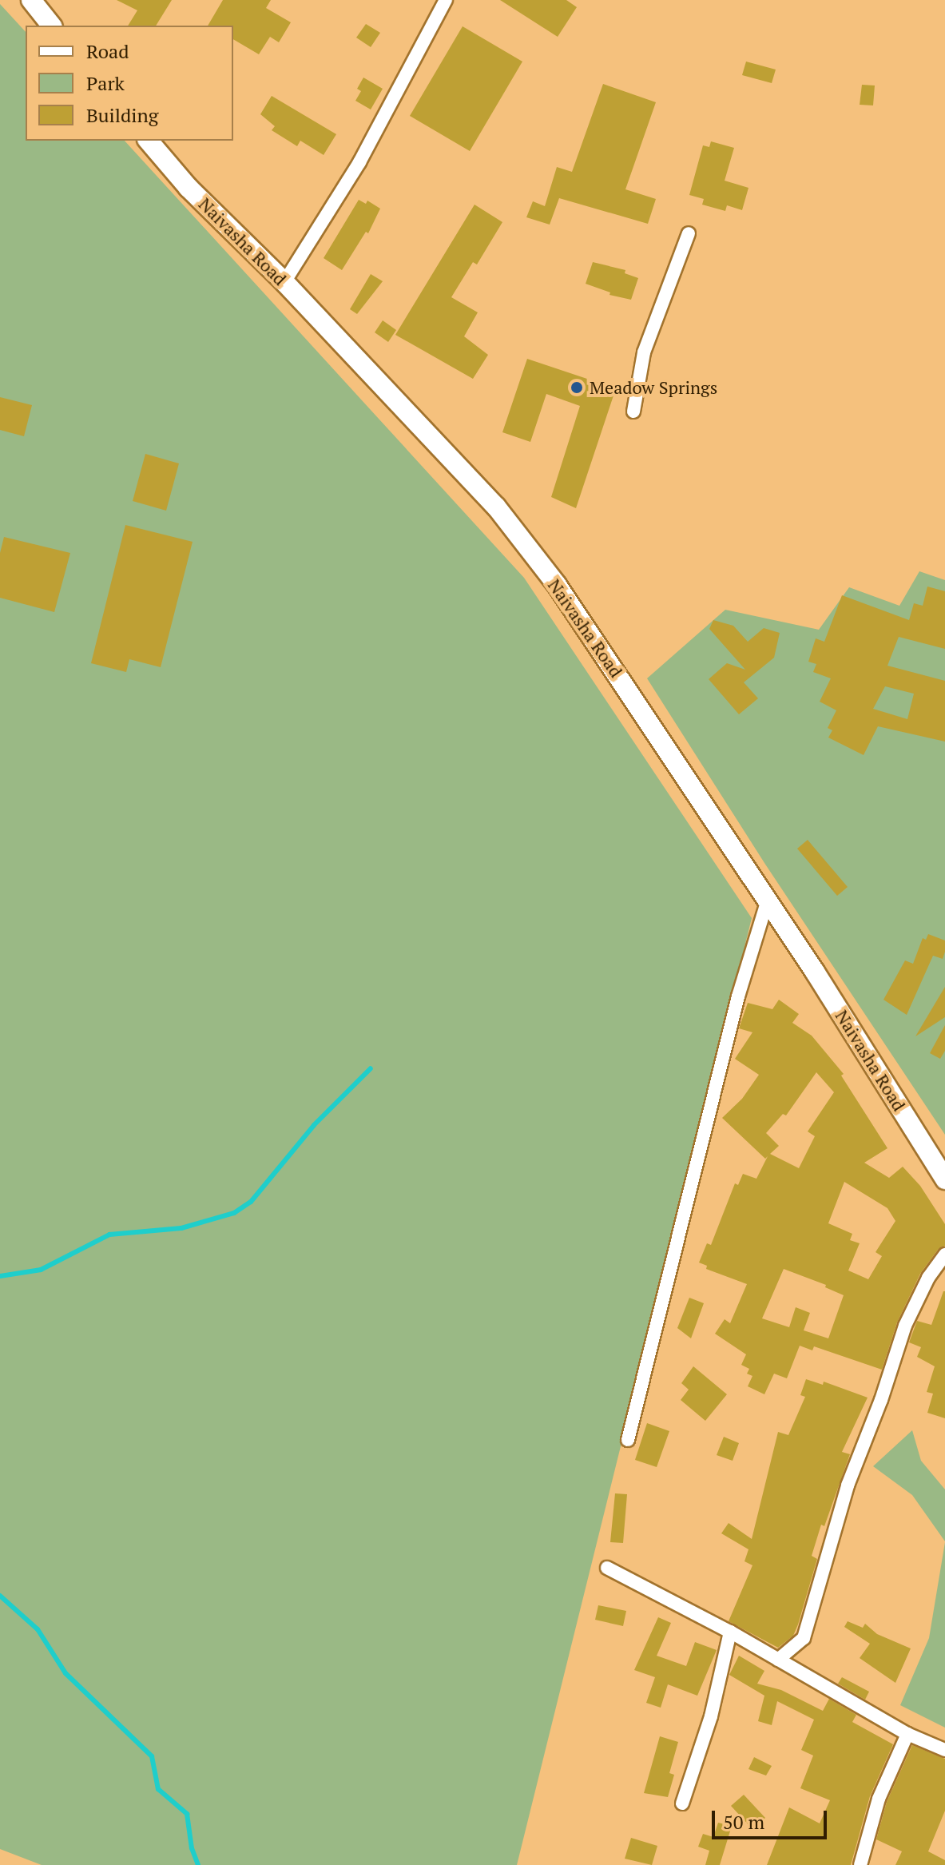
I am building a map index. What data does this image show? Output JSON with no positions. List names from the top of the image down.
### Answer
{
  "streets": {
    "main road": ["Naivasha Road"]
  },
  "places": ["Meadow Springs"],
  "legend": ["Road", "Park", "Building"],
  "scale_bar": "50 m"
}
